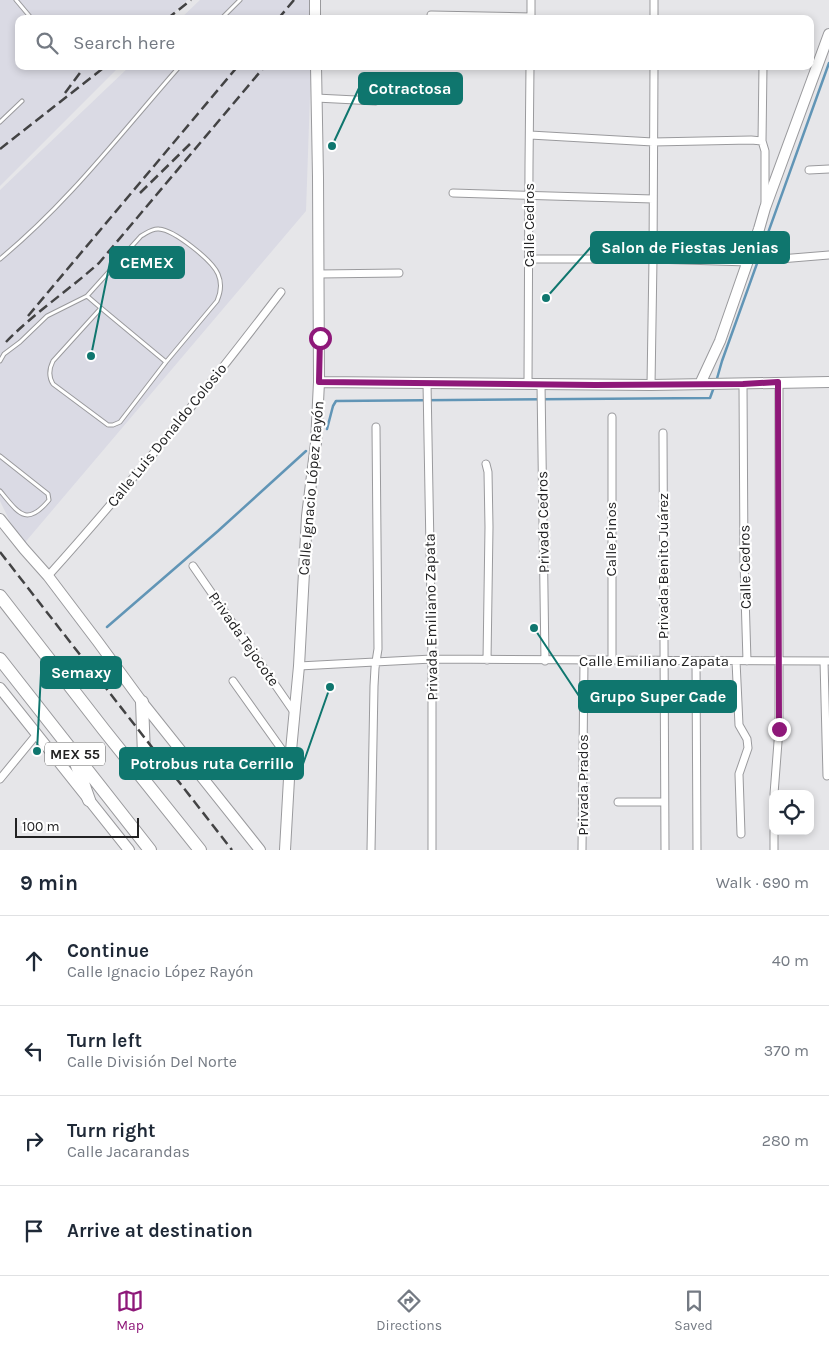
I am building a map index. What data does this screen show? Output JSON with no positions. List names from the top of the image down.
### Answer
{
  "streets": {
    "highway": ["MEX 55"],
    "main road": ["Calle Ignacio López Rayón"],
    "street": [
      "Calle Cedros",
      "Calle Luis Donaldo Colosio",
      "Privada Cedros",
      "Calle Pinos",
      "Privada Benito Juárez",
      "Privada Emiliano Zapata",
      "Privada Tejocote",
      "Calle Emiliano Zapata",
      "Privada Prados"
    ]
  },
  "crossings": [
    ["Calle Cedros", "Calle Emiliano Zapata"],
    ["Calle Ignacio López Rayón", "Privada Tejocote"],
    ["Calle Ignacio López Rayón", "Calle Emiliano Zapata"],
    ["Privada Cedros", "Calle Emiliano Zapata"],
    ["Calle Pinos", "Calle Emiliano Zapata"],
    ["Privada Benito Juárez", "Calle Emiliano Zapata"],
    ["Privada Emiliano Zapata", "Calle Emiliano Zapata"],
    ["Calle Emiliano Zapata", "Privada Prados"]
  ],
  "places": [
    "Cotractosa",
    "Salon de Fiestas Jenias",
    "CEMEX",
    "Grupo Super Cade",
    "Potrobus ruta Cerrillo",
    "Semaxy"
  ],
  "scale_bar": "100 m",
  "page": {
    "search": "Search here",
    "scale": "100 m",
    "heading": ["9 min", "Walk · 690 m"],
    "list": [
      ["Continue", "Calle Ignacio López Rayón", "40 m"],
      ["Turn left", "Calle División Del Norte", "370 m"],
      ["Turn right", "Calle Jacarandas", "280 m"],
      "Arrive at destination"
    ],
    "nav": ["Map", "Directions", "Saved"]
  }
}
